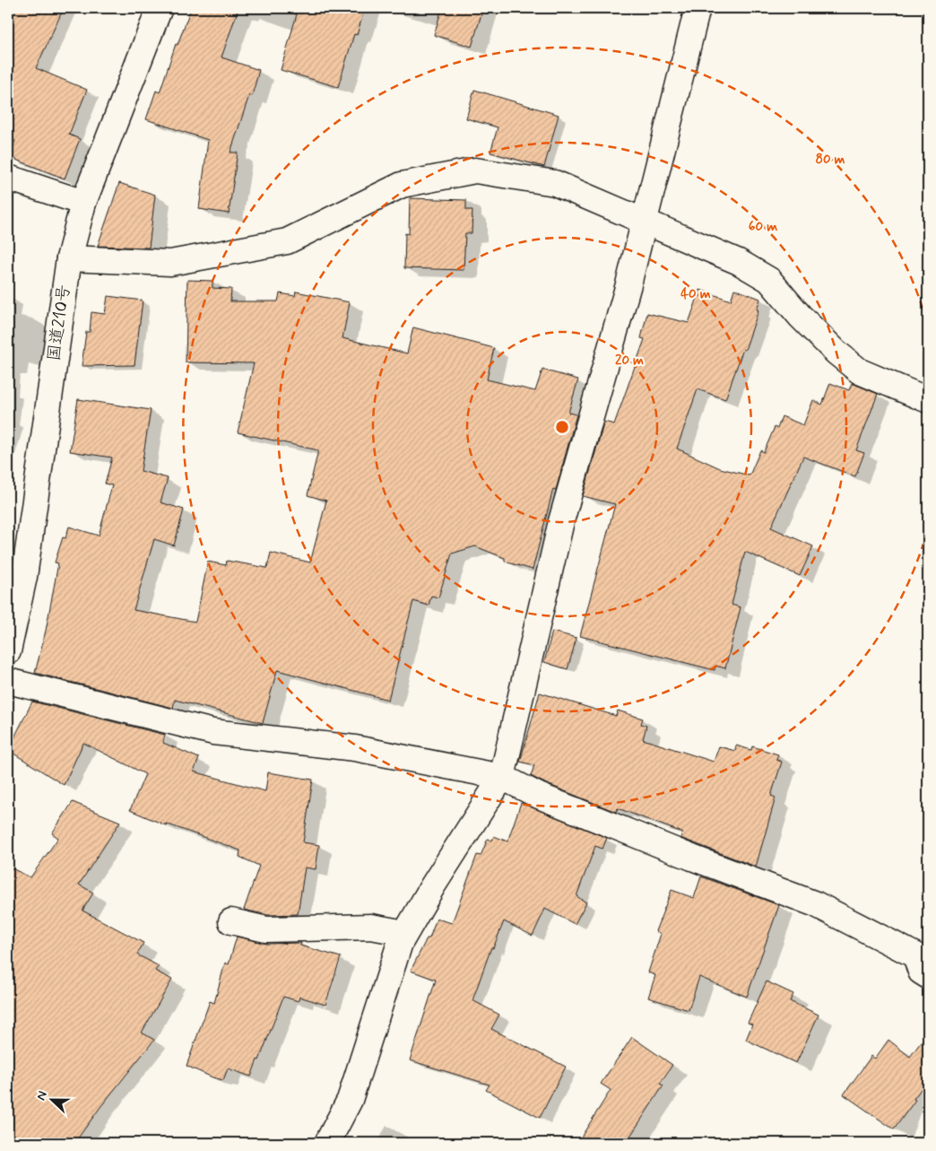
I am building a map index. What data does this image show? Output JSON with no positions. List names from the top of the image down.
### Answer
{
  "streets": {
    "main road": ["国道210号"]
  },
  "north": "left",
  "rings": [
    "80 m",
    "60 m",
    "40 m",
    "20 m"
  ]
}
